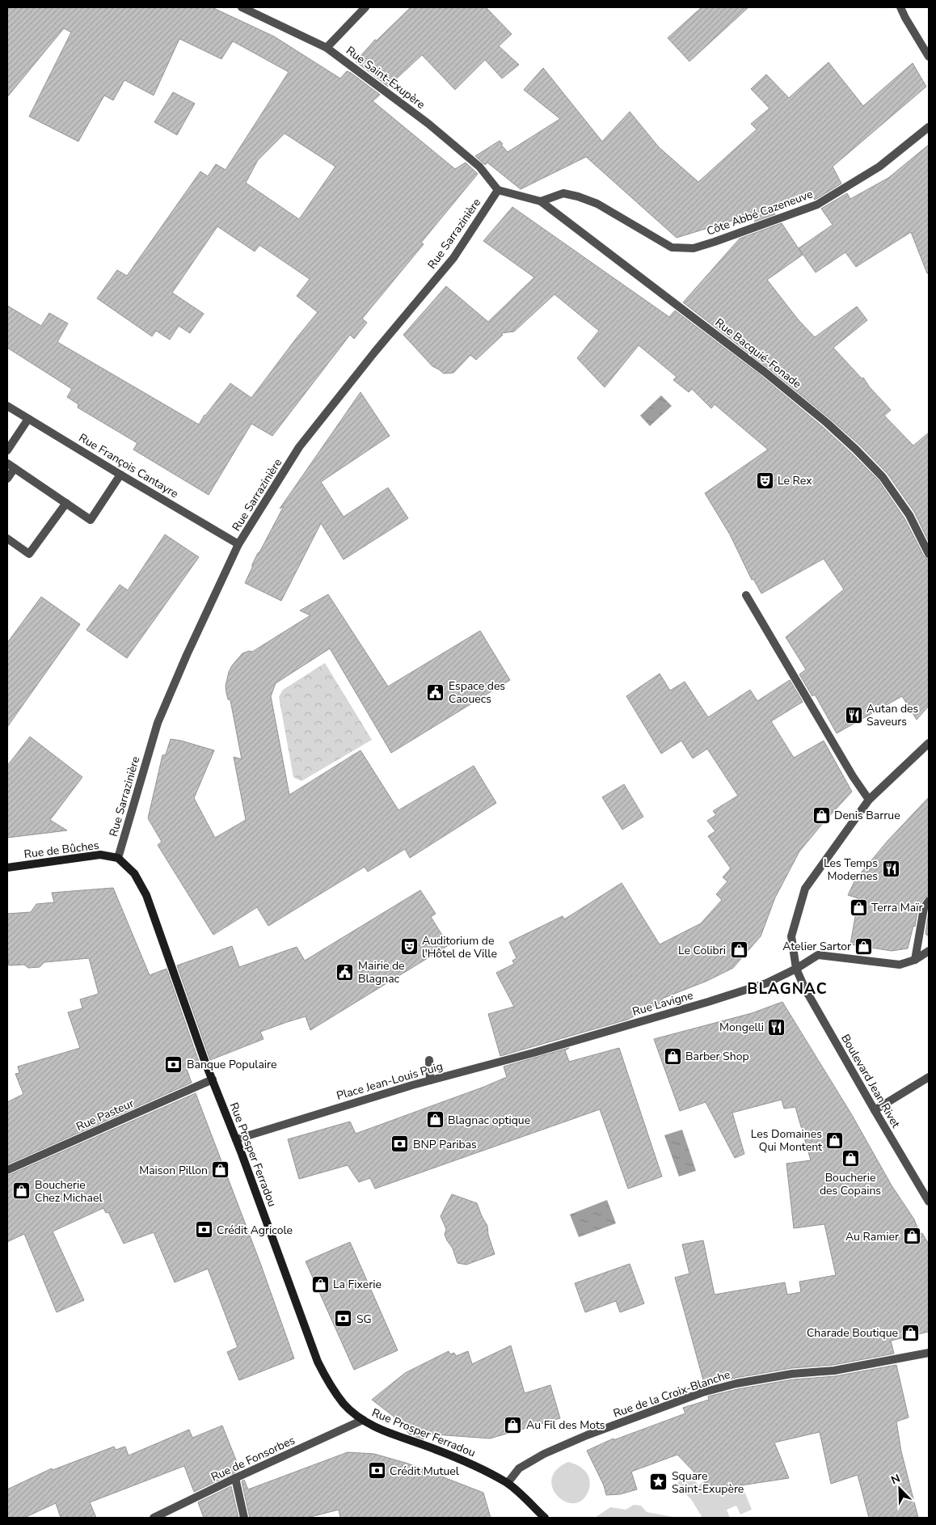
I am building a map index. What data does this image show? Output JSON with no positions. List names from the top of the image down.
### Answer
{
  "streets": {
    "main road": ["Rue de Bûches", "Rue Prosper Ferradou"],
    "street": [
      "Rue Saint-Exupère",
      "Côte Abbé Cazeneuve",
      "Rue Sarrazinière",
      "Rue Bacquié-Fonade",
      "Rue François Cantayre",
      "Rue Lavigne",
      "Place Jean-Louis Puig",
      "Boulevard Jean Rivet",
      "Rue Pasteur",
      "Rue de la Croix-Blanche",
      "Rue de Fonsorbes"
    ]
  },
  "crossings": [
    ["Rue Saint-Exupère", "Rue Sarrazinière"],
    ["Côte Abbé Cazeneuve", "Rue Bacquié-Fonade"],
    ["Rue Sarrazinière", "Rue François Cantayre"],
    ["Rue Sarrazinière", "Rue de Bûches"],
    ["Rue Sarrazinière", "Rue Prosper Ferradou"],
    ["Rue de Bûches", "Rue Prosper Ferradou"],
    ["Rue Lavigne", "Place Jean-Louis Puig"],
    ["Rue Lavigne", "Boulevard Jean Rivet"],
    ["Place Jean-Louis Puig", "Rue Prosper Ferradou"],
    ["Rue Pasteur", "Rue Prosper Ferradou"],
    ["Rue Prosper Ferradou", "Rue de la Croix-Blanche"],
    ["Rue Prosper Ferradou", "Rue de Fonsorbes"]
  ],
  "districts": ["BLAGNAC"],
  "places": {
    "theatre": ["Le Rex", "Auditorium de l'Hôtel de Ville"],
    "public building": ["Espace des Caouecs", "Mairie de Blagnac"],
    "restaurant": ["Autan des Saveurs", "Les Temps Modernes", "Mongelli"],
    "shop": [
      "Denis Barrue",
      "Terra Maïr",
      "Atelier Sartor",
      "Le Colibri",
      "Barber Shop",
      "Blagnac optique",
      "Les Domaines Qui Montent",
      "Boucherie des Copains",
      "Maison Pillon",
      "Boucherie Chez Michael",
      "Au Ramier",
      "La Fixerie",
      "Charade Boutique",
      "Au Fil des Mots"
    ],
    "bank": [
      "Banque Populaire",
      "BNP Paribas",
      "Crédit Agricole",
      "SG",
      "Crédit Mutuel"
    ],
    "place": ["Square Saint-Exupère"]
  },
  "north": "top left"
}
